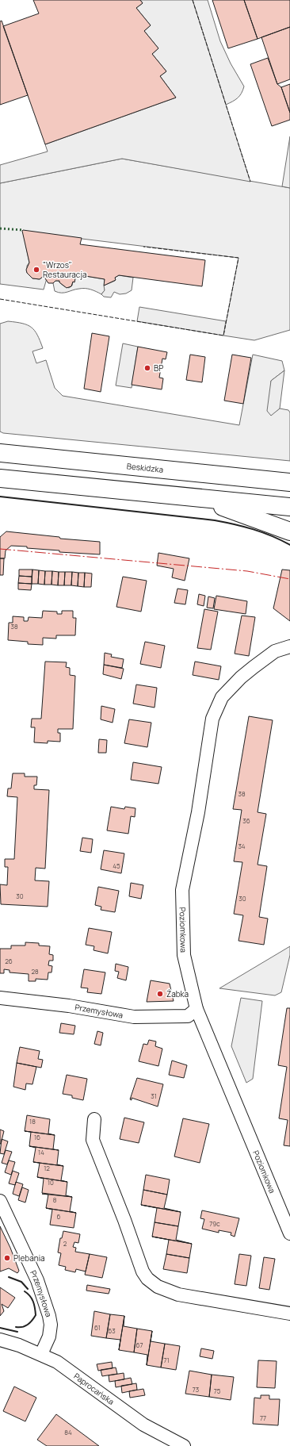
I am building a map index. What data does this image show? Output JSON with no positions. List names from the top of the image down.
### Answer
{
  "streets": {
    "main road": ["Beskidzka"],
    "street": ["Poziomkowa", "Przemysłowa", "Paprocańska"]
  },
  "crossings": [
    ["Poziomkowa", "Przemysłowa"],
    ["Przemysłowa", "Paprocańska"]
  ],
  "places": [
    "\"Wrzos\" Restauracja",
    "BP",
    "Żabka",
    "Plebania"
  ],
  "house_numbers": [
    "38",
    "38",
    "36",
    "34",
    "45",
    "30",
    "30",
    "26",
    "28",
    "31",
    "18",
    "16",
    "14",
    "12",
    "10",
    "8",
    "6",
    "79c",
    "2",
    "61",
    "63",
    "67",
    "71",
    "73",
    "75",
    "77",
    "84"
  ]
}
